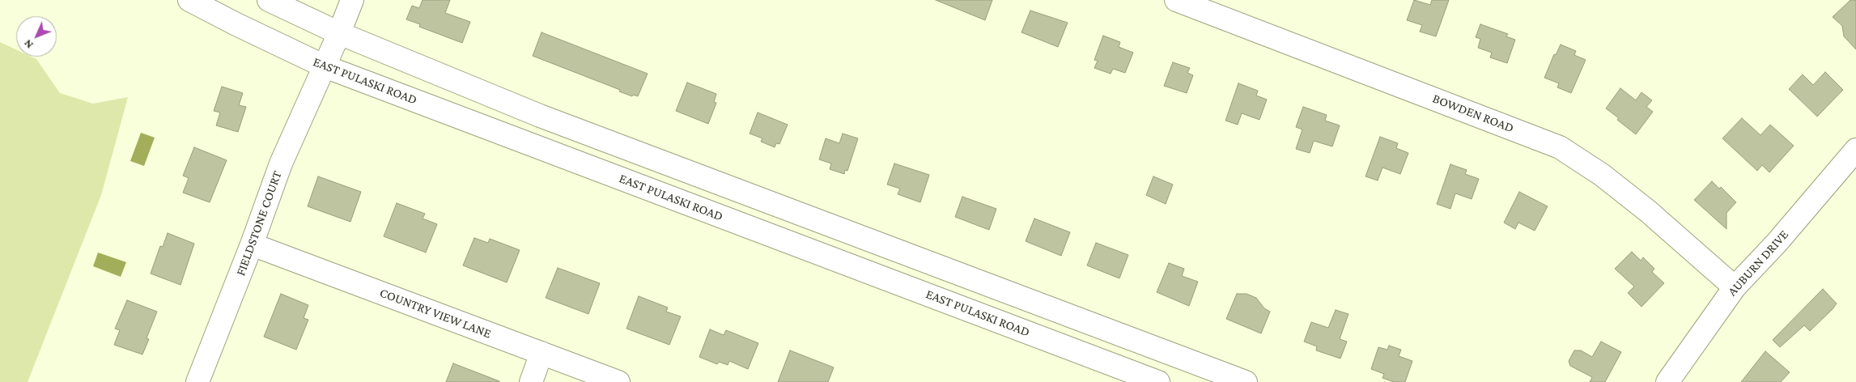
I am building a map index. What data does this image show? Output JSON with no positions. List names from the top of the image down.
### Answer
{
  "streets": {
    "street": [
      "EAST PULASKI ROAD",
      "BOWDEN ROAD",
      "FIELDSTONE COURT",
      "AUBURN DRIVE",
      "COUNTRY VIEW LANE"
    ]
  },
  "crossings": [
    ["EAST PULASKI ROAD", "FIELDSTONE COURT"],
    ["BOWDEN ROAD", "AUBURN DRIVE"],
    ["FIELDSTONE COURT", "COUNTRY VIEW LANE"]
  ],
  "north": "bottom left"
}
